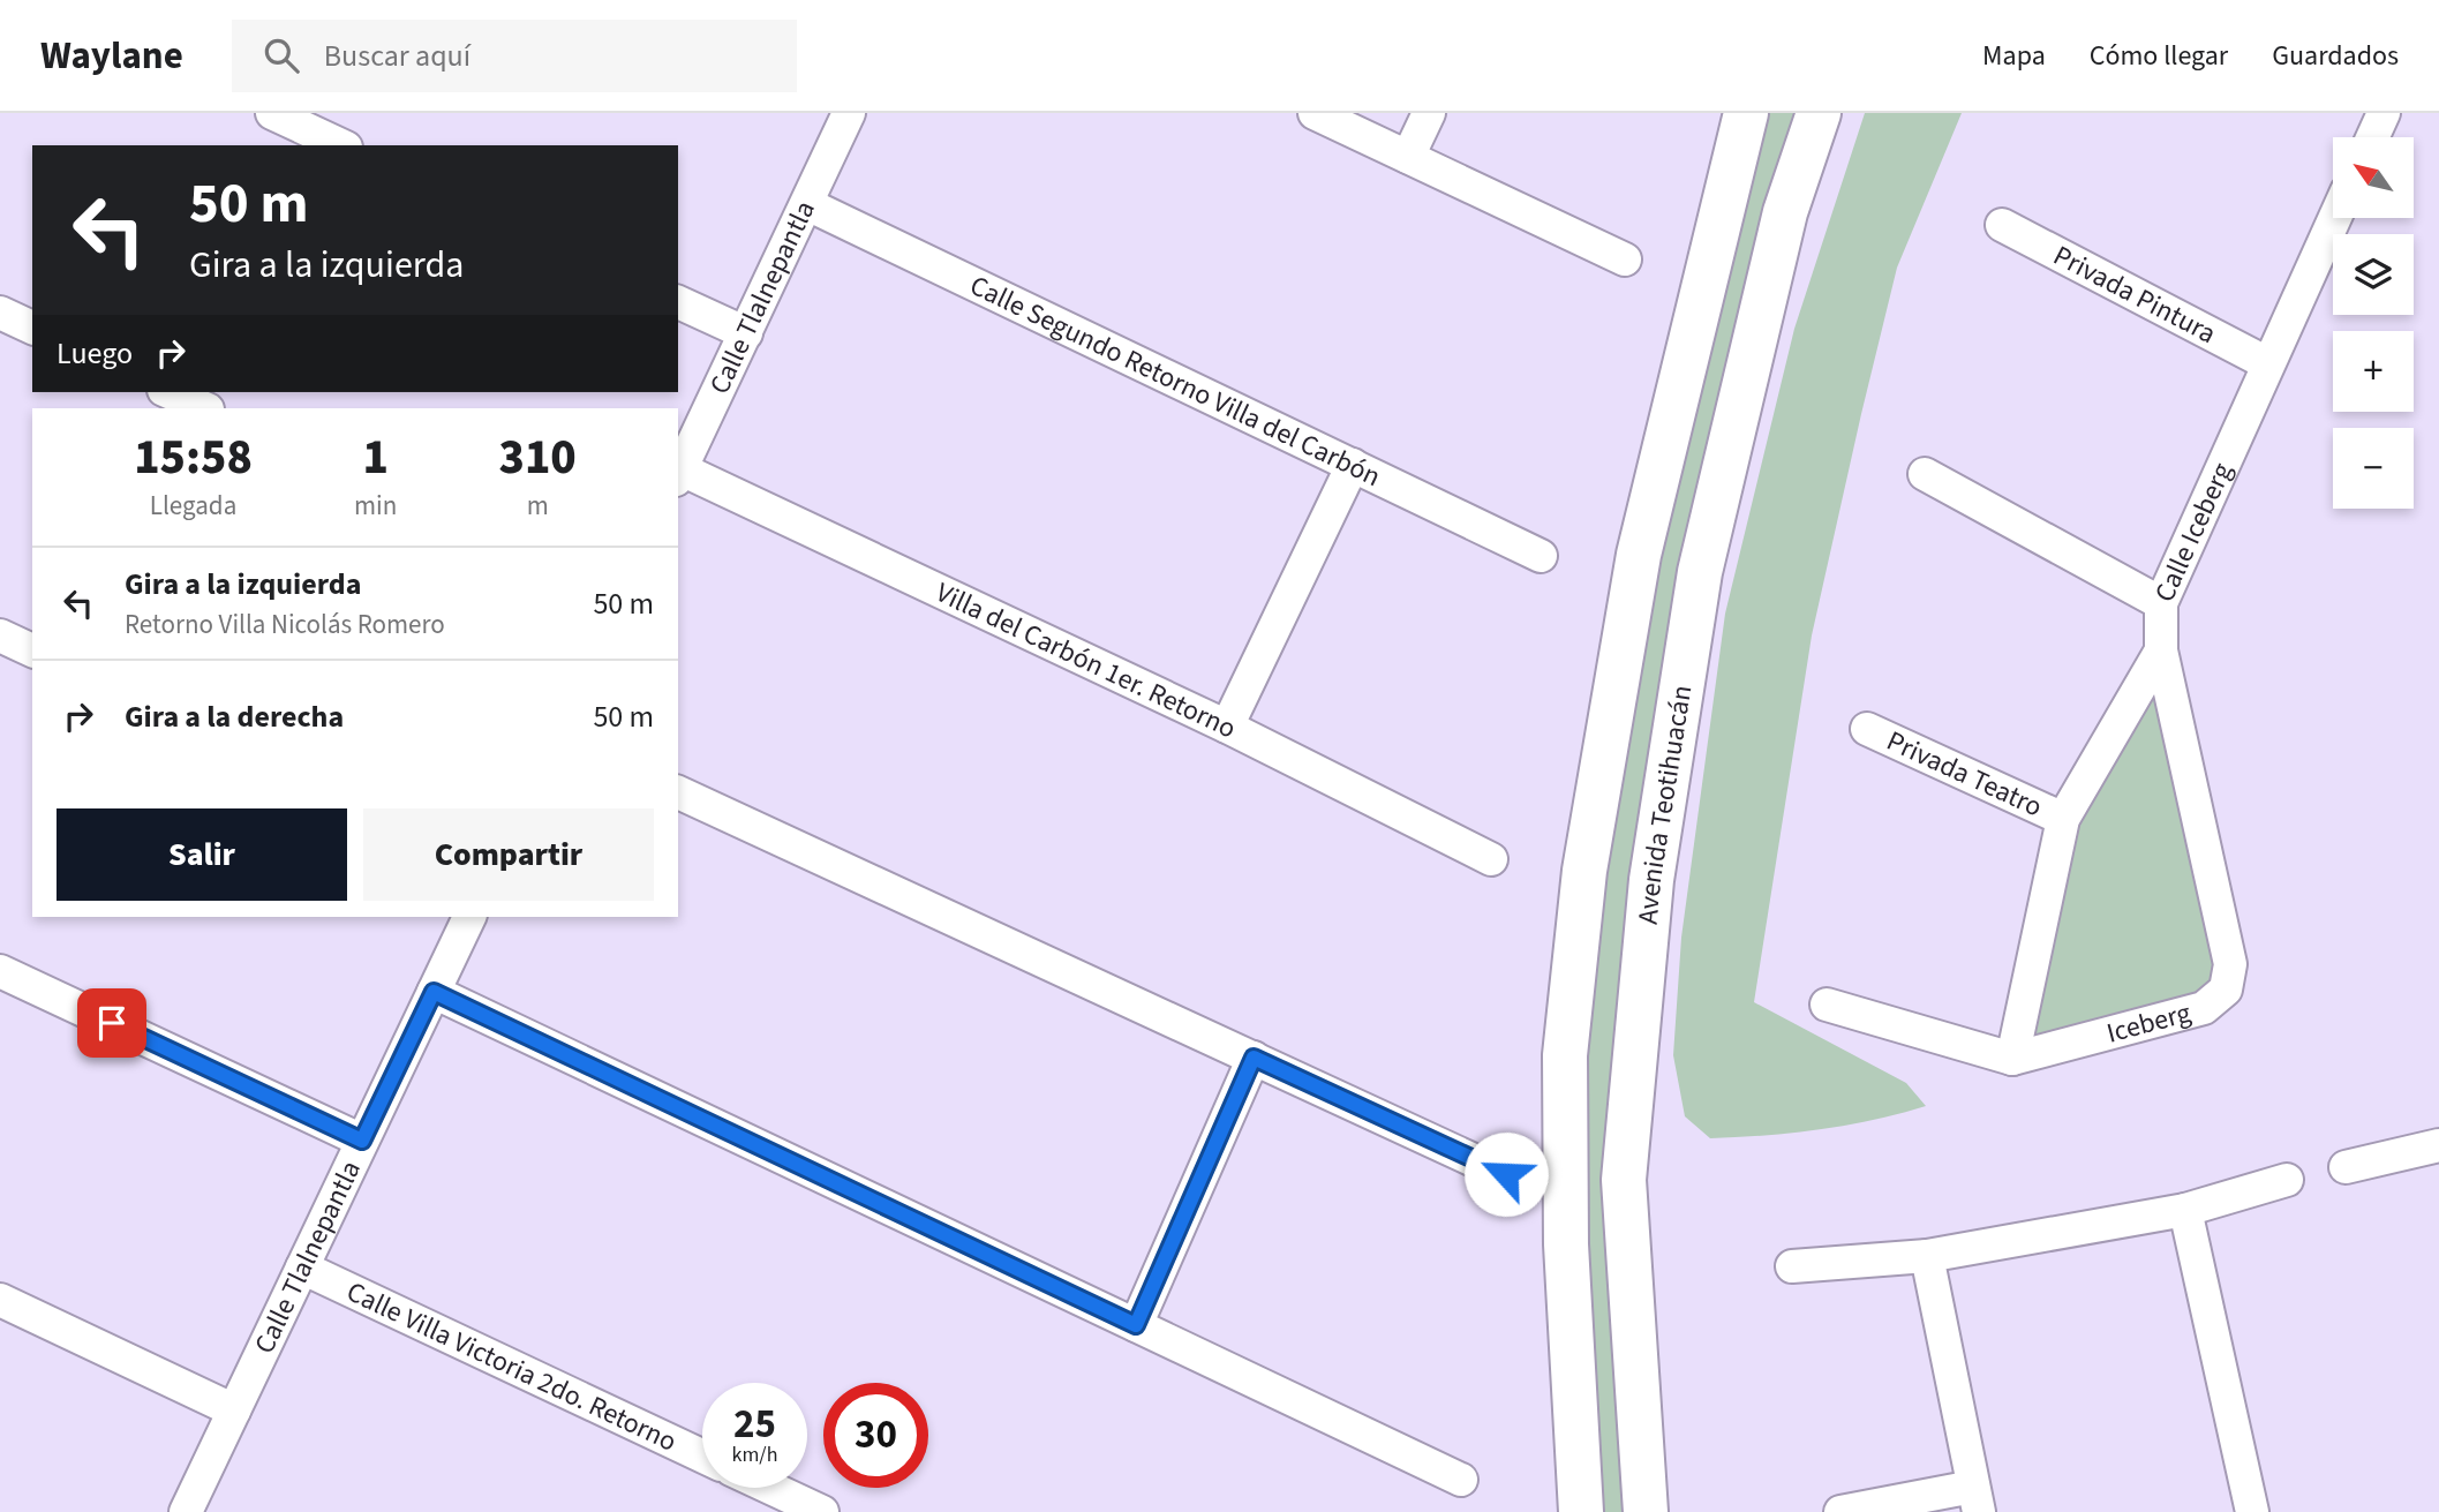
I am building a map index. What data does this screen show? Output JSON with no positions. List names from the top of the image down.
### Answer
{
  "streets": {
    "main road": ["Avenida Teotihuacán"],
    "street": [
      "Privada Pintura",
      "Calle Tlalnepantla",
      "Calle Segundo Retorno Villa del Carbón",
      "Calle Iceberg",
      "Villa del Carbón 1er. Retorno",
      "Privada Teatro",
      "Iceberg",
      "Calle Villa Victoria 2do. Retorno"
    ]
  },
  "crossings": [
    ["Privada Pintura", "Calle Iceberg"],
    ["Calle Tlalnepantla", "Calle Segundo Retorno Villa del Carbón"],
    ["Calle Tlalnepantla", "Villa del Carbón 1er. Retorno"],
    ["Calle Tlalnepantla", "Calle Villa Victoria 2do. Retorno"],
    ["Calle Iceberg", "Iceberg"]
  ],
  "north": "top left",
  "page": {
    "header": "Waylane",
    "search": "Buscar aquí",
    "nav": ["Mapa", "Cómo llegar", "Guardados"],
    "map_buttons": ["+", "−"],
    "turn": ["50 m", "Gira a la izquierda"],
    "then": "Luego",
    "eta": [
      "15:58",
      "Llegada",
      "1",
      "min",
      "310",
      "m"
    ],
    "list": [
      {
        "name": "Gira a la izquierda",
        "note": "Retorno Villa Nicolás Romero",
        "value": "50 m"
      },
      {
        "name": "Gira a la derecha",
        "value": "50 m"
      }
    ],
    "buttons": ["Salir", "Compartir"],
    "speed": "25 km/h",
    "limit": "30"
  }
}
